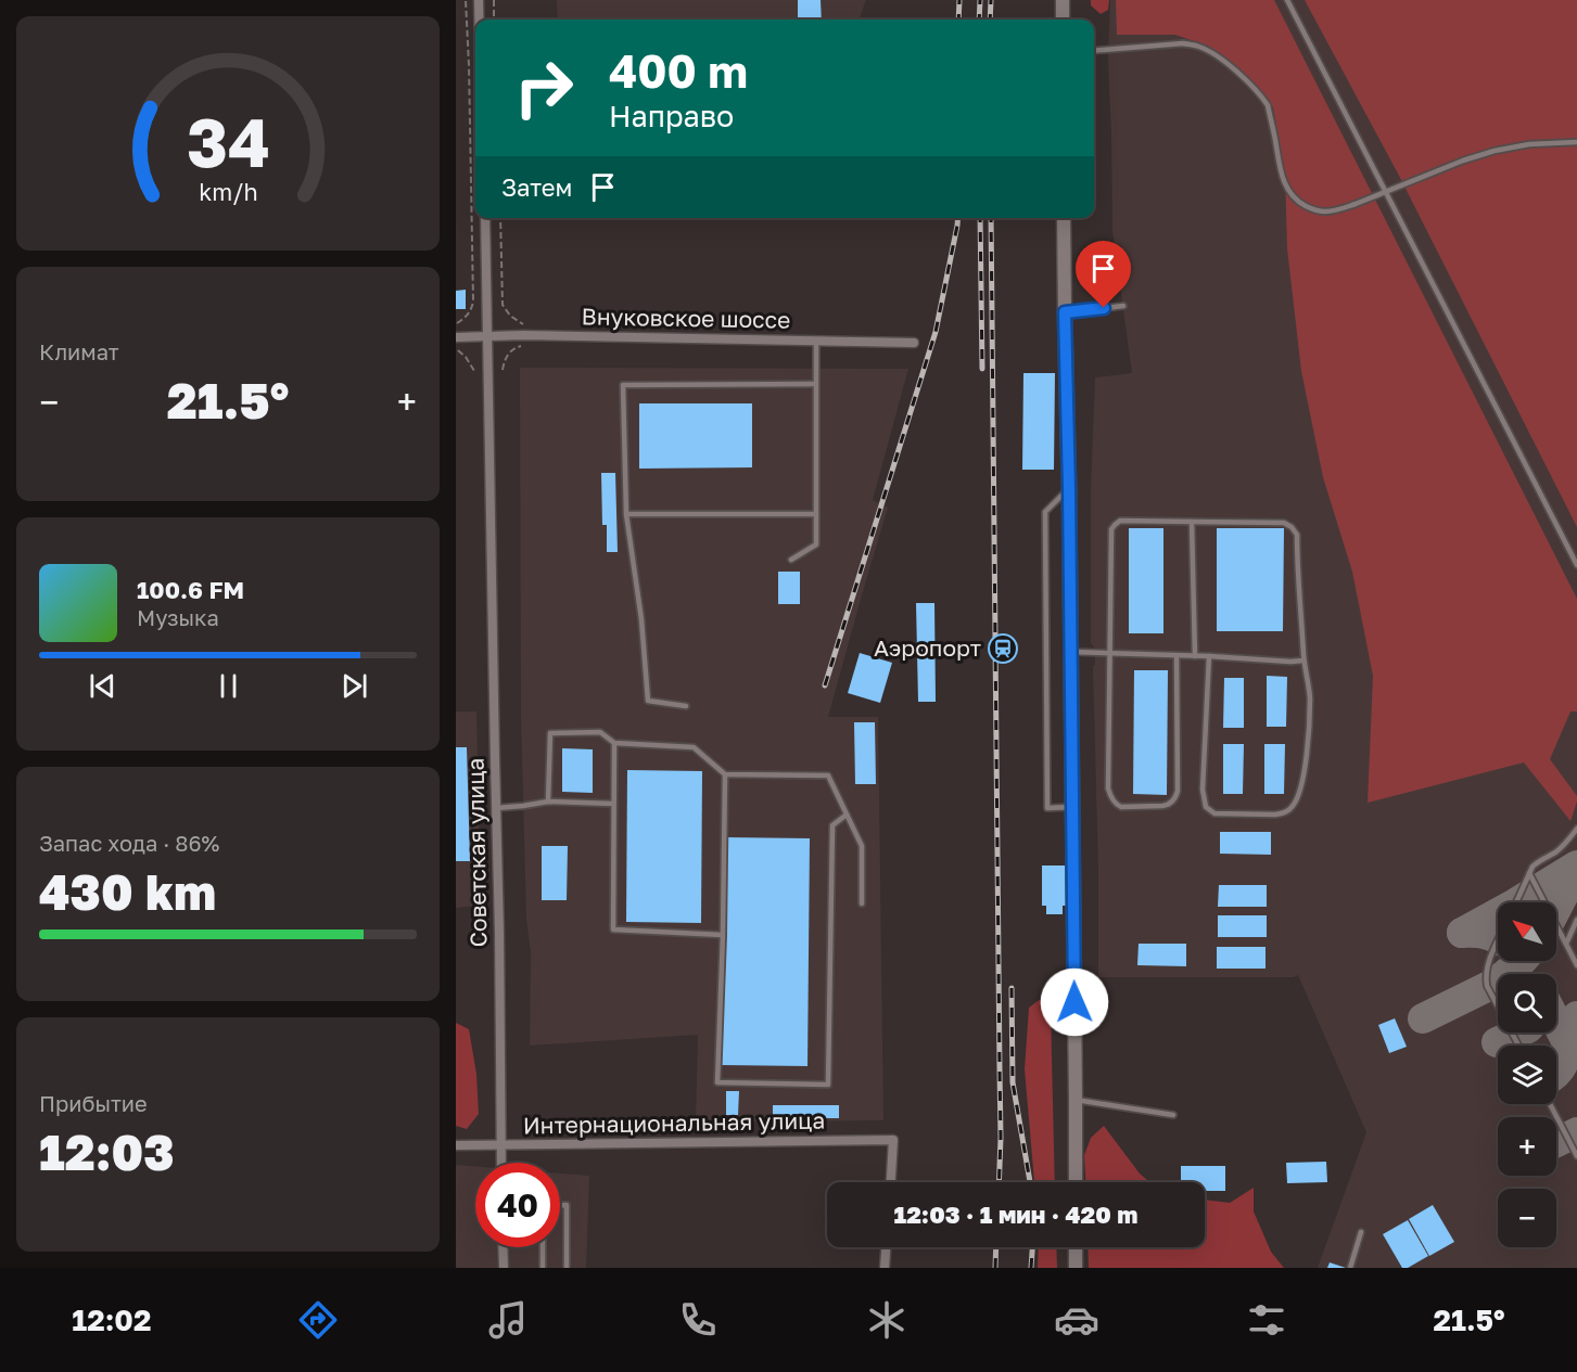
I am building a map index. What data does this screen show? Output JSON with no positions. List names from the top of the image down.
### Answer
{
  "streets": {
    "street": ["Внуковское шоссе", "Советская улица", "Интернациональная улица"]
  },
  "crossings": [
    ["Внуковское шоссе", "Советская улица"],
    ["Советская улица", "Интернациональная улица"]
  ],
  "places": {
    "station": ["Аэропорт"]
  },
  "north": "top left",
  "page": {
    "turn": ["400 m", "Направо"],
    "then": "Затем",
    "tile": [
      "Климат",
      ["Запас хода · 86%", "430 km"],
      ["Прибытие", "12:03"]
    ],
    "heat": ["−", "21.5°", "+"],
    "song": ["100.6 FM", "Музыка"],
    "map_buttons": ["+", "−"],
    "limit": "40",
    "trip": "12:03 · 1 мин · 420 m",
    "tabs": ["12:02", "21.5°"],
    "gauge": ["34", "km/h"]
  }
}
